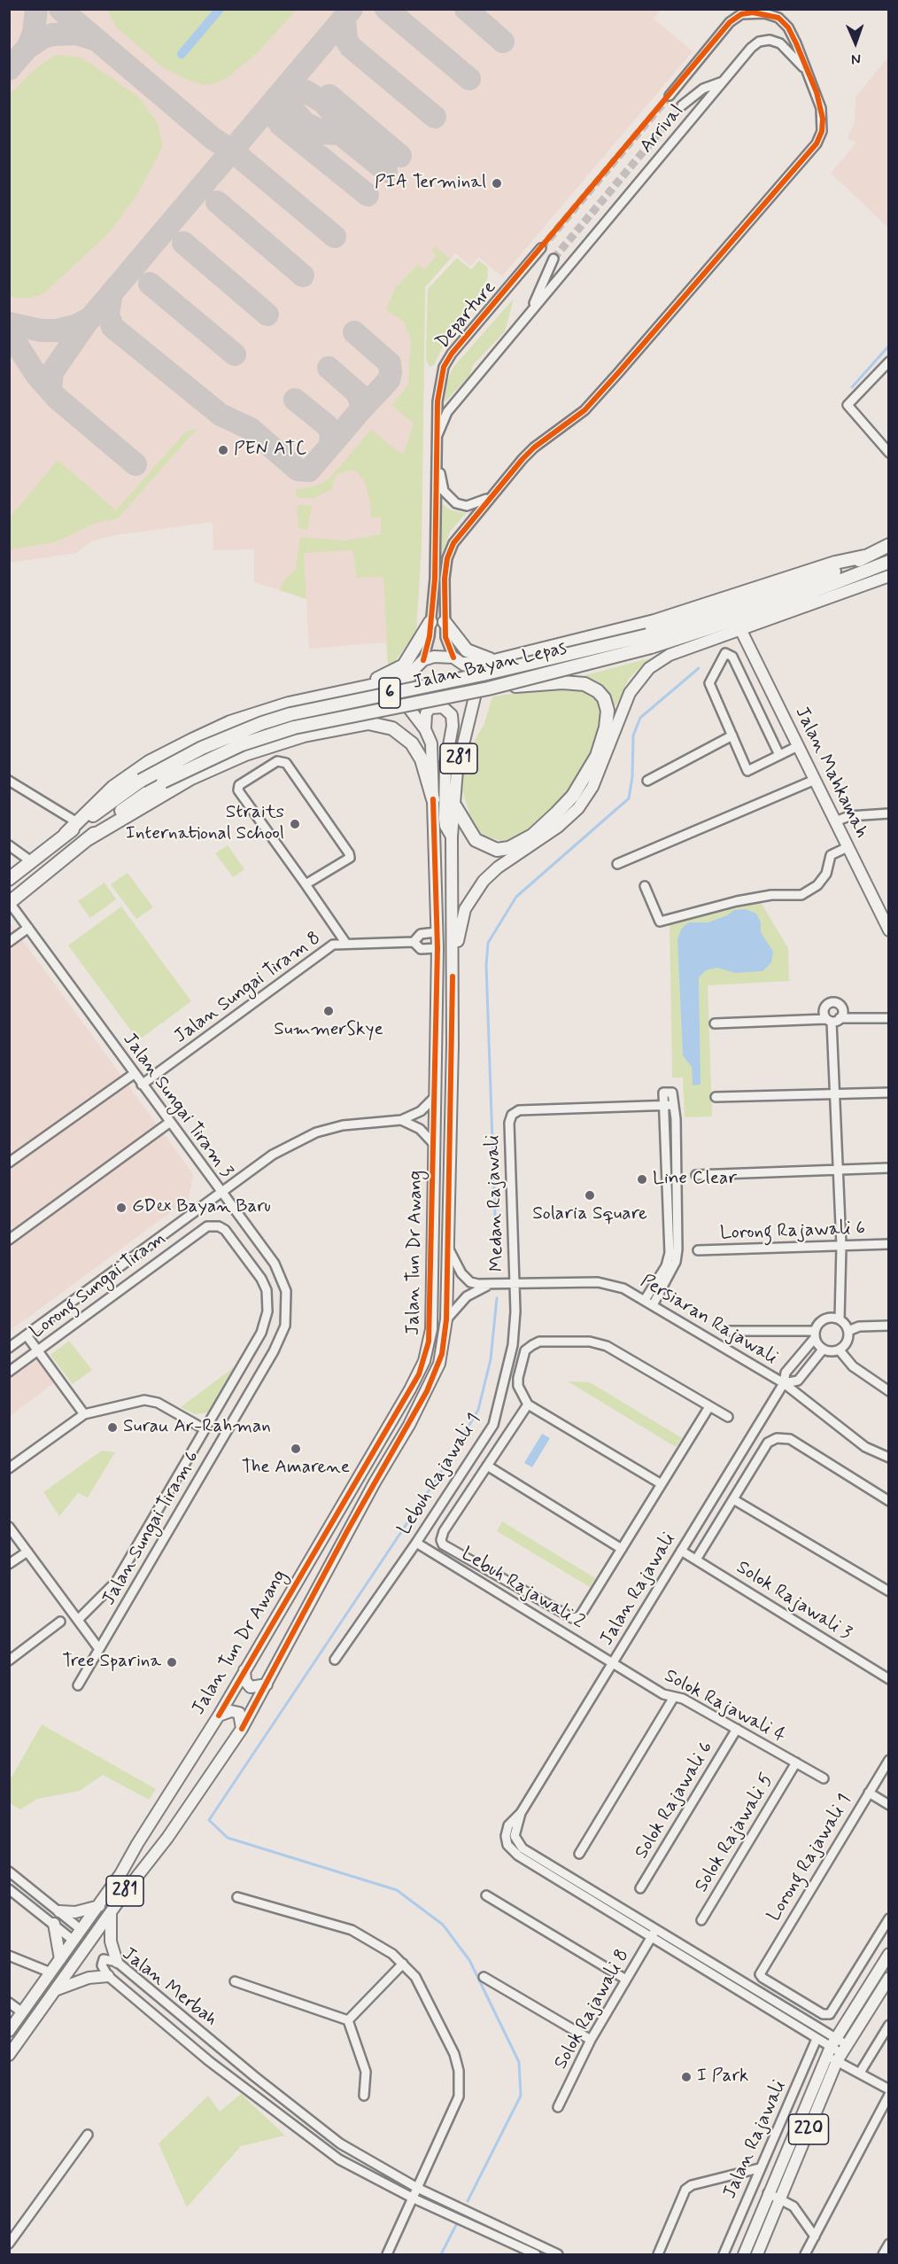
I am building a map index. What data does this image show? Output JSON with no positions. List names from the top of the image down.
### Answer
{
  "streets": {
    "highway": ["Jalan Bayan Lepas", "6"],
    "main road": [
      "281",
      "Jalan Mahkamah",
      "Jalan Tun Dr Awang",
      "220"
    ],
    "street": [
      "Arrival",
      "Departure",
      "Jalan Sungai Tiram 8",
      "Jalan Sungai Tiram 3",
      "Medan Rajawali",
      "Lorong Rajawali 6",
      "Lorong Sungai Tiram",
      "Persiaran Rajawali",
      "Lebuh Rajawali 1",
      "Jalan Sungai Tiram 6",
      "Lebuh Rajawali 2",
      "Jalan Rajawali",
      "Solok Rajawali 3",
      "Solok Rajawali 4",
      "Solok Rajawali 6",
      "Solok Rajawali 5",
      "Lorong Rajawali 1",
      "Jalan Merbah",
      "Solok Rajawali 8"
    ]
  },
  "crossings": [
    ["Arrival", "Departure"],
    ["Jalan Bayan Lepas", "Jalan Sungai Tiram 3"],
    ["Jalan Sungai Tiram 8", "Jalan Sungai Tiram 3"],
    ["Jalan Sungai Tiram 8", "Jalan Tun Dr Awang"],
    ["Jalan Sungai Tiram 3", "Jalan Sungai Tiram 6"],
    ["Medan Rajawali", "Persiaran Rajawali"],
    ["Medan Rajawali", "Lebuh Rajawali 1"],
    ["Jalan Tun Dr Awang", "Persiaran Rajawali"],
    ["Persiaran Rajawali", "Lebuh Rajawali 1"],
    ["Persiaran Rajawali", "Jalan Rajawali"],
    ["Lebuh Rajawali 1", "Lebuh Rajawali 2"],
    ["Lebuh Rajawali 2", "Jalan Rajawali"],
    ["Lebuh Rajawali 2", "Solok Rajawali 4"],
    ["Jalan Rajawali", "Solok Rajawali 3"],
    ["Jalan Rajawali", "Solok Rajawali 4"],
    ["Jalan Rajawali", "Solok Rajawali 8"],
    ["Jalan Rajawali", "220"],
    ["Solok Rajawali 4", "Solok Rajawali 6"],
    ["Solok Rajawali 4", "Solok Rajawali 5"]
  ],
  "places": [
    "PIA Terminal",
    "PEN ATC",
    "Straits International School",
    "SummerSkye",
    "Line Clear",
    "Solaria Square",
    "GDex Bayan Baru",
    "Surau Ar-Rahman",
    "The Amarene",
    "Tree Sparina",
    "I Park"
  ],
  "north": "bottom"
}
